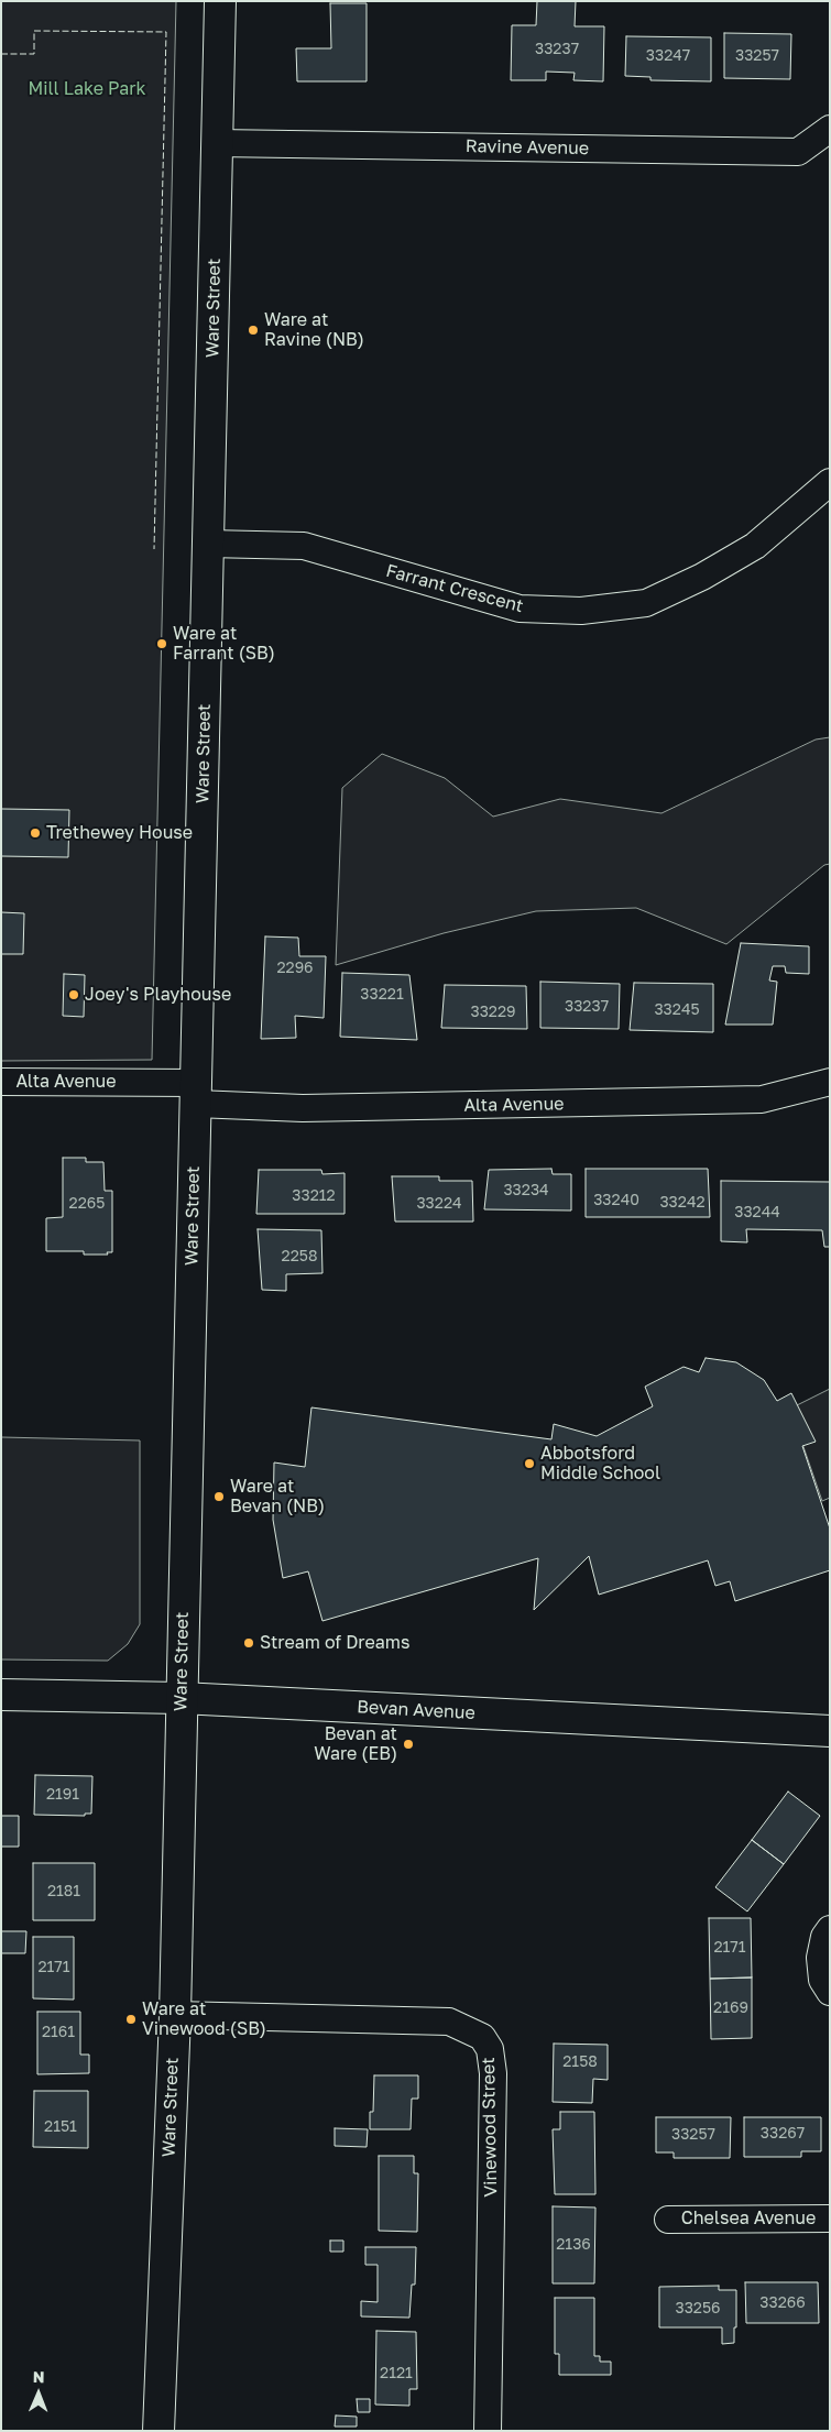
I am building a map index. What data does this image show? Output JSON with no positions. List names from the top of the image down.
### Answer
{
  "streets": {
    "main road": ["Ware Street", "Bevan Avenue"],
    "street": [
      "Ravine Avenue",
      "Farrant Crescent",
      "Alta Avenue",
      "Vinewood Street",
      "Chelsea Avenue"
    ]
  },
  "crossings": [
    ["Ravine Avenue", "Ware Street"],
    ["Ware Street", "Farrant Crescent"],
    ["Ware Street", "Alta Avenue"],
    ["Ware Street", "Bevan Avenue"],
    ["Ware Street", "Vinewood Street"]
  ],
  "parks": ["Mill Lake Park"],
  "places": [
    "Ware at Ravine (NB)",
    "Ware at Farrant (SB)",
    "Trethewey House",
    "Joey's Playhouse",
    "Abbotsford Middle School",
    "Ware at Bevan (NB)",
    "Stream of Dreams",
    "Bevan at Ware (EB)",
    "Ware at Vinewood (SB)"
  ],
  "house_numbers": [
    "33237",
    "33247",
    "33257",
    "2296",
    "33221",
    "33237",
    "33245",
    "33229",
    "33234",
    "33212",
    "33240",
    "33242",
    "2265",
    "33224",
    "33244",
    "2258",
    "2191",
    "2181",
    "2171",
    "2171",
    "2169",
    "2161",
    "2158",
    "2151",
    "33267",
    "33257",
    "2136",
    "33266",
    "33256",
    "2121"
  ],
  "north": "top"
}
